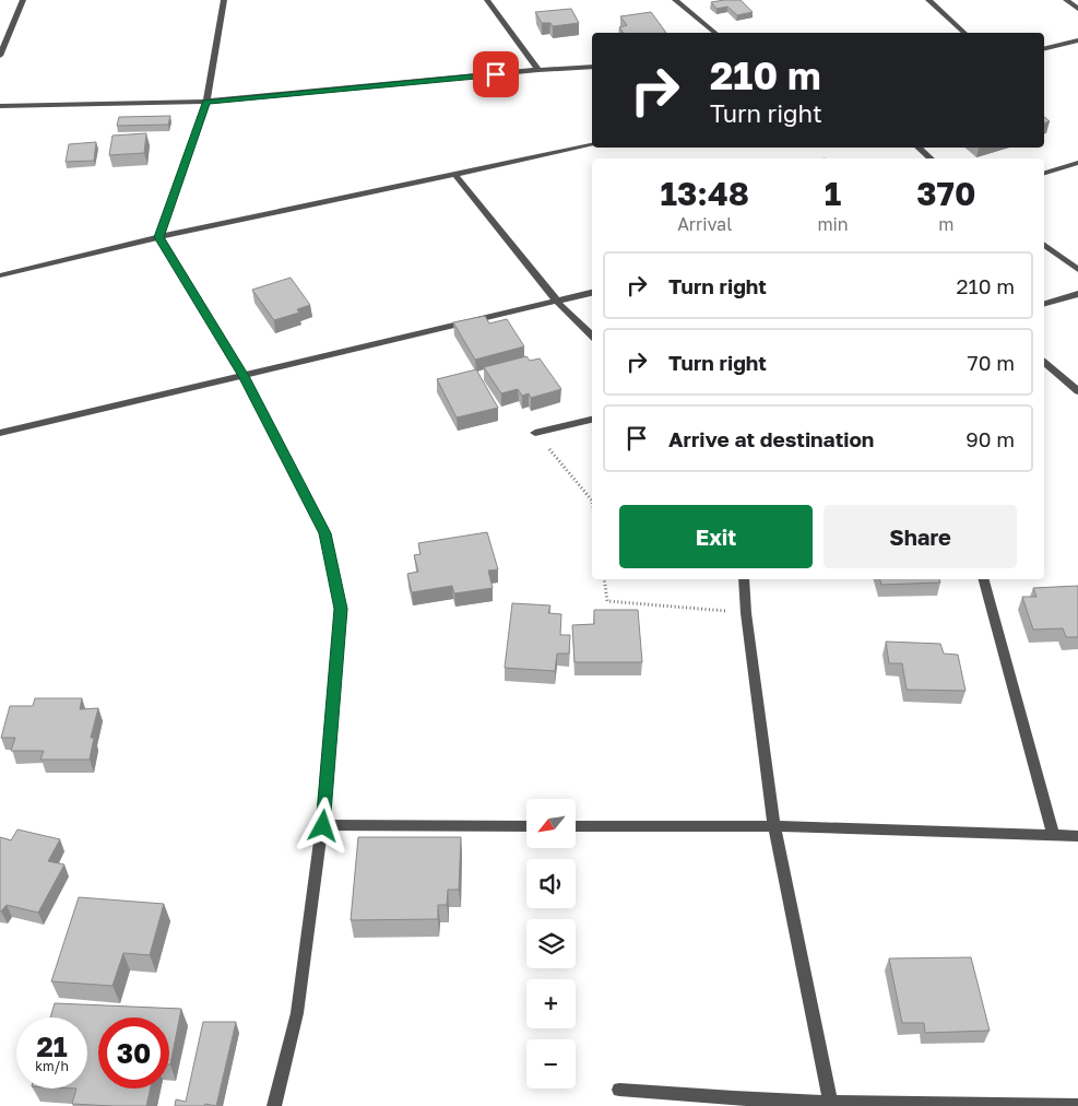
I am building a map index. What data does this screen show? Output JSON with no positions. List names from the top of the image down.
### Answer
{
  "north": "bottom left",
  "page": {
    "turn": ["210 m", "Turn right"],
    "eta": [
      "13:48",
      "Arrival",
      "1",
      "min",
      "370",
      "m"
    ],
    "list": [
      {
        "name": "Turn right",
        "value": "210 m"
      },
      {
        "name": "Turn right",
        "value": "70 m"
      },
      {
        "name": "Arrive at destination",
        "value": "90 m"
      }
    ],
    "buttons": ["Exit", "Share"],
    "map_buttons": ["+", "−"],
    "speed": "21 km/h",
    "limit": "30"
  }
}
